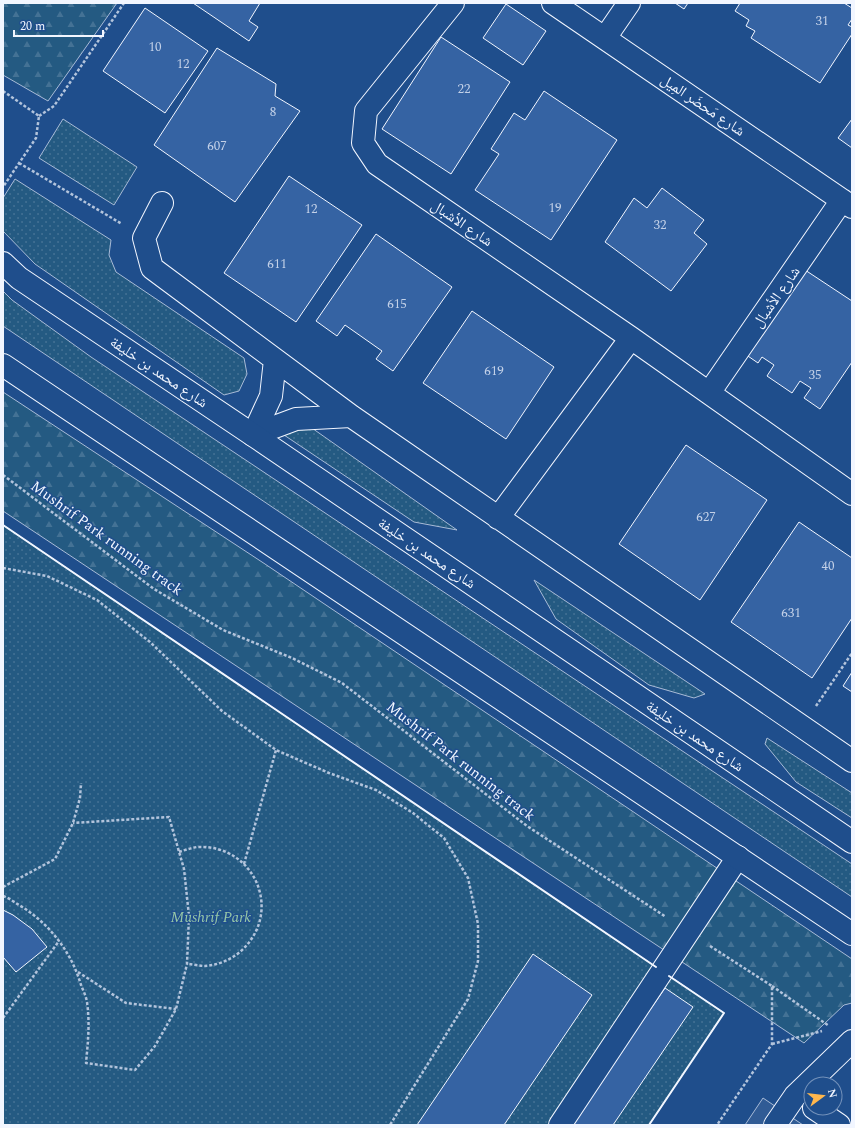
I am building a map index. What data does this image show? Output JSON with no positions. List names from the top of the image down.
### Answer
{
  "streets": {
    "street": ["شارع مَحضَر المِيل", "شارع الأشبال", "شارع محمد بن خليفة"],
    "path": ["Mushrif Park running track"]
  },
  "crossings": [
    ["شارع مَحضَر المِيل", "شارع الأشبال"]
  ],
  "parks": ["Mushrif Park"],
  "house_numbers": [
    "31",
    "10",
    "12",
    "22",
    "8",
    "607",
    "19",
    "12",
    "32",
    "611",
    "615",
    "619",
    "35",
    "627",
    "40",
    "631"
  ],
  "scale_bar": "20 m",
  "north": "right"
}
